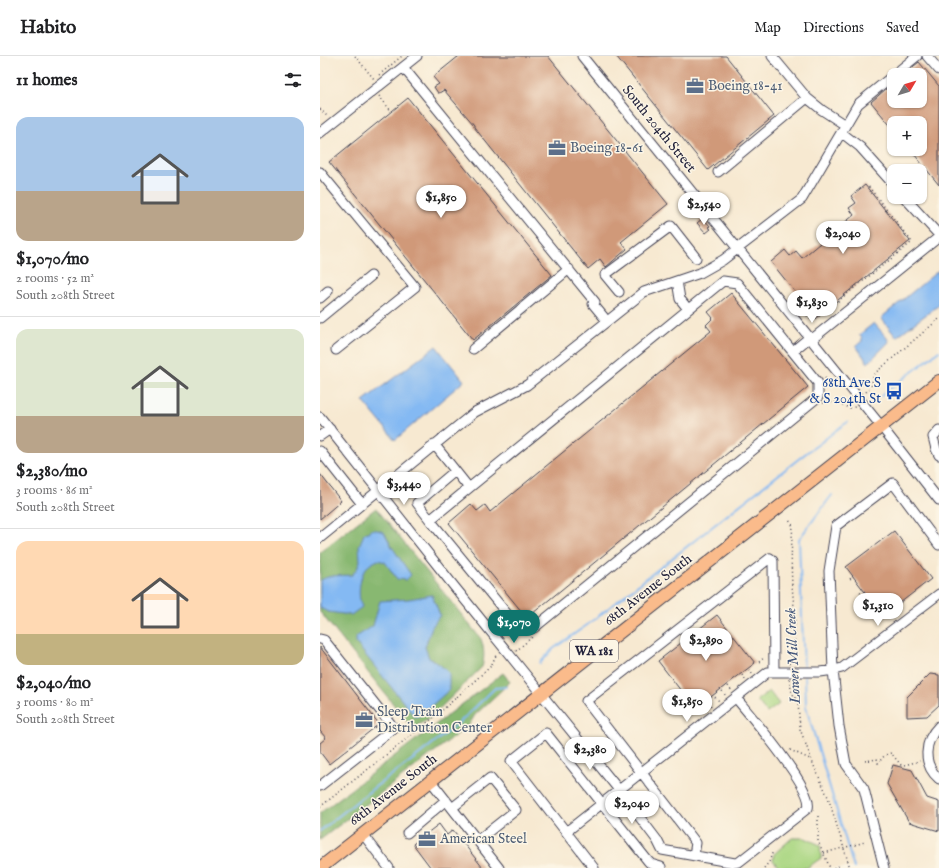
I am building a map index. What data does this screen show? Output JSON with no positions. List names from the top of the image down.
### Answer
{
  "streets": {
    "main road": ["68th Avenue South", "WA 181"],
    "street": ["South 204th Street"]
  },
  "crossings": [
    ["South 204th Street", "68th Avenue South"]
  ],
  "water": ["Lower Mill Creek"],
  "places": {
    "office": [
      "Boeing 18-41",
      "Boeing 18-61",
      "Sleep Train Distribution Center",
      "American Steel"
    ],
    "bus stop": ["68th Ave S & S 204th St"]
  },
  "north": "top right",
  "page": {
    "header": "Habito",
    "nav": ["Map", "Directions", "Saved"],
    "heading": "11 homes",
    "map_buttons": ["+", "−"],
    "list": [
      {
        "name": "$1,070/mo",
        "note": "2 rooms · 52 m² · South 208th Street"
      },
      {
        "name": "$2,380/mo",
        "note": "3 rooms · 86 m² · South 208th Street"
      },
      {
        "name": "$2,040/mo",
        "note": "3 rooms · 80 m² · South 208th Street"
      }
    ],
    "price": [
      "$1,850",
      "$2,540",
      "$2,040",
      "$1,830",
      "$3,440",
      "$1,310",
      "$1,070",
      "$2,890",
      "$1,850",
      "$2,380",
      "$2,040"
    ]
  }
}
